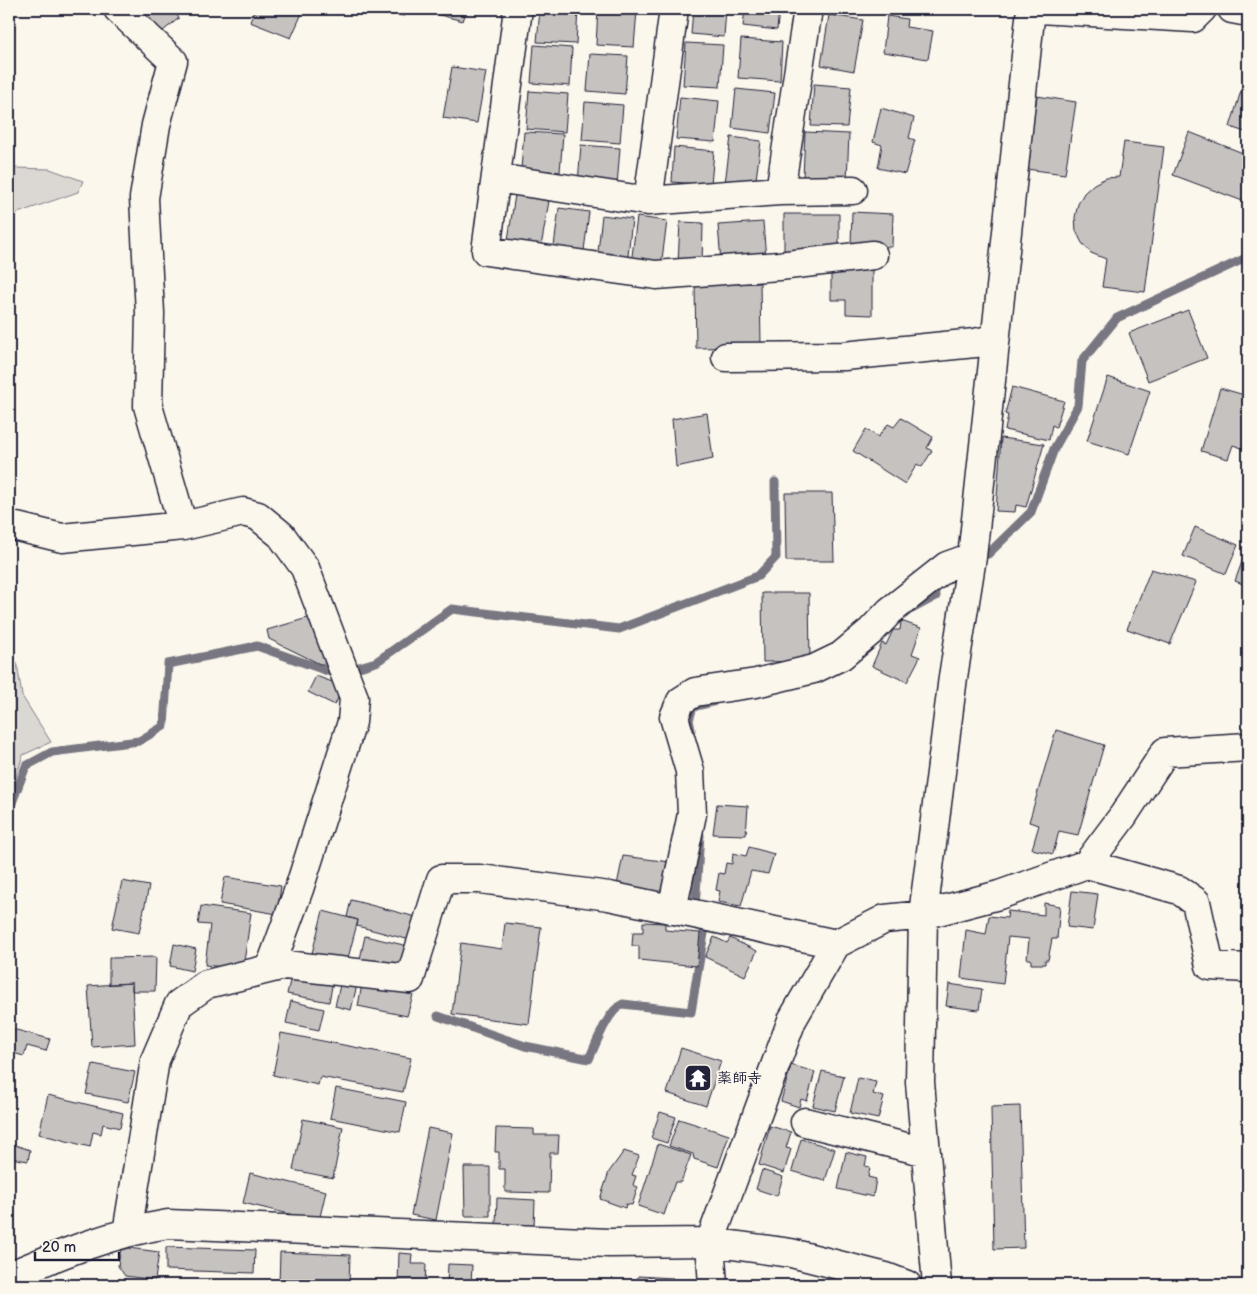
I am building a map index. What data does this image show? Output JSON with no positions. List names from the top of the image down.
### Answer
{
  "places": {
    "temple": ["薬師寺"]
  },
  "scale_bar": "20 m"
}
